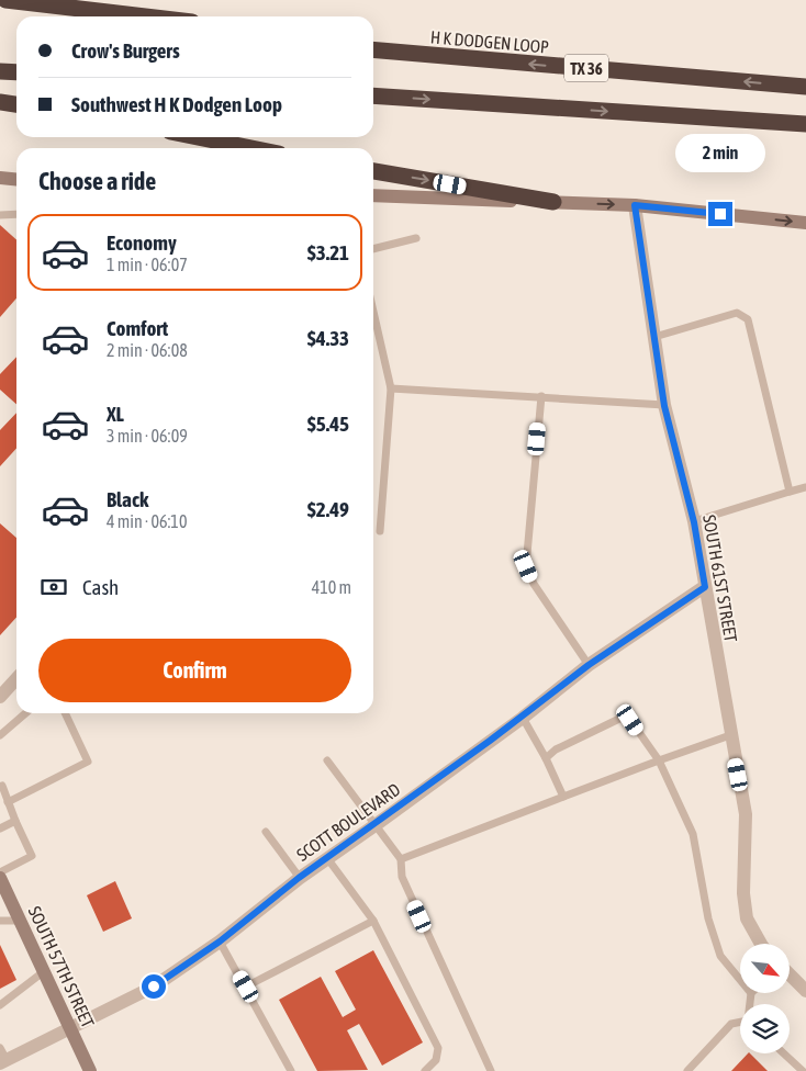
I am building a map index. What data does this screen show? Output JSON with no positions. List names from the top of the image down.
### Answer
{
  "streets": {
    "highway": ["H K DODGEN LOOP", "TX 36"],
    "main road": ["SOUTH 57TH STREET"],
    "street": ["SOUTH 61ST STREET", "SCOTT BOULEVARD"]
  },
  "crossings": [
    ["SOUTH 61ST STREET", "SCOTT BOULEVARD"],
    ["SCOTT BOULEVARD", "SOUTH 57TH STREET"]
  ],
  "north": "bottom right",
  "page": {
    "banner": ["Crow's Burgers", "Southwest H K Dodgen Loop"],
    "bubble": "2 min",
    "heading": "Choose a ride",
    "list": [
      {
        "name": "Economy",
        "note": "1 min · 06:07",
        "value": "$3.21"
      },
      {
        "name": "Comfort",
        "note": "2 min · 06:08",
        "value": "$4.33"
      },
      {
        "name": "XL",
        "note": "3 min · 06:09",
        "value": "$5.45"
      },
      {
        "name": "Black",
        "note": "4 min · 06:10",
        "value": "$2.49"
      }
    ],
    "pay": ["Cash", "410 m"],
    "buttons": "Confirm"
  }
}
